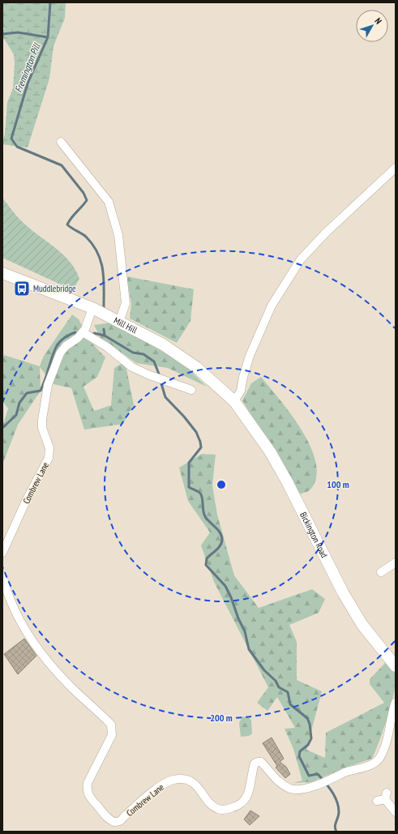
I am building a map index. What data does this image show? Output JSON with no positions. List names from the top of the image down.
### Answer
{
  "streets": {
    "main road": ["Mill Hill", "Bickington Road"],
    "street": ["Combrew Lane"]
  },
  "crossings": [
    ["Mill Hill", "Combrew Lane"],
    ["Mill Hill", "Bickington Road"]
  ],
  "water": ["Fremington Pill"],
  "places": {
    "bus stop": ["Muddlebridge"]
  },
  "north": "top right",
  "rings": ["100 m", "200 m"]
}
